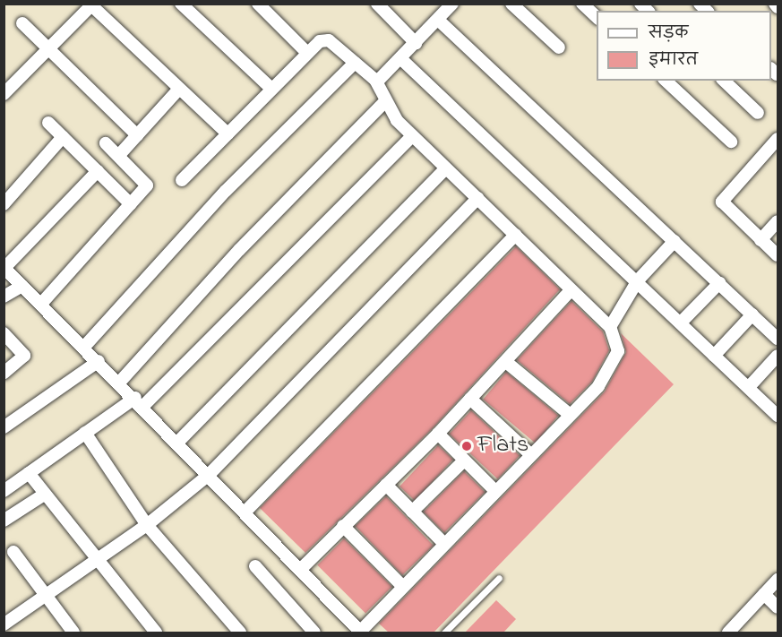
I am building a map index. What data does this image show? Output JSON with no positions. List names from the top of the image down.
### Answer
{
  "places": ["Flats"],
  "legend": ["सड़क", "इमारत"]
}
